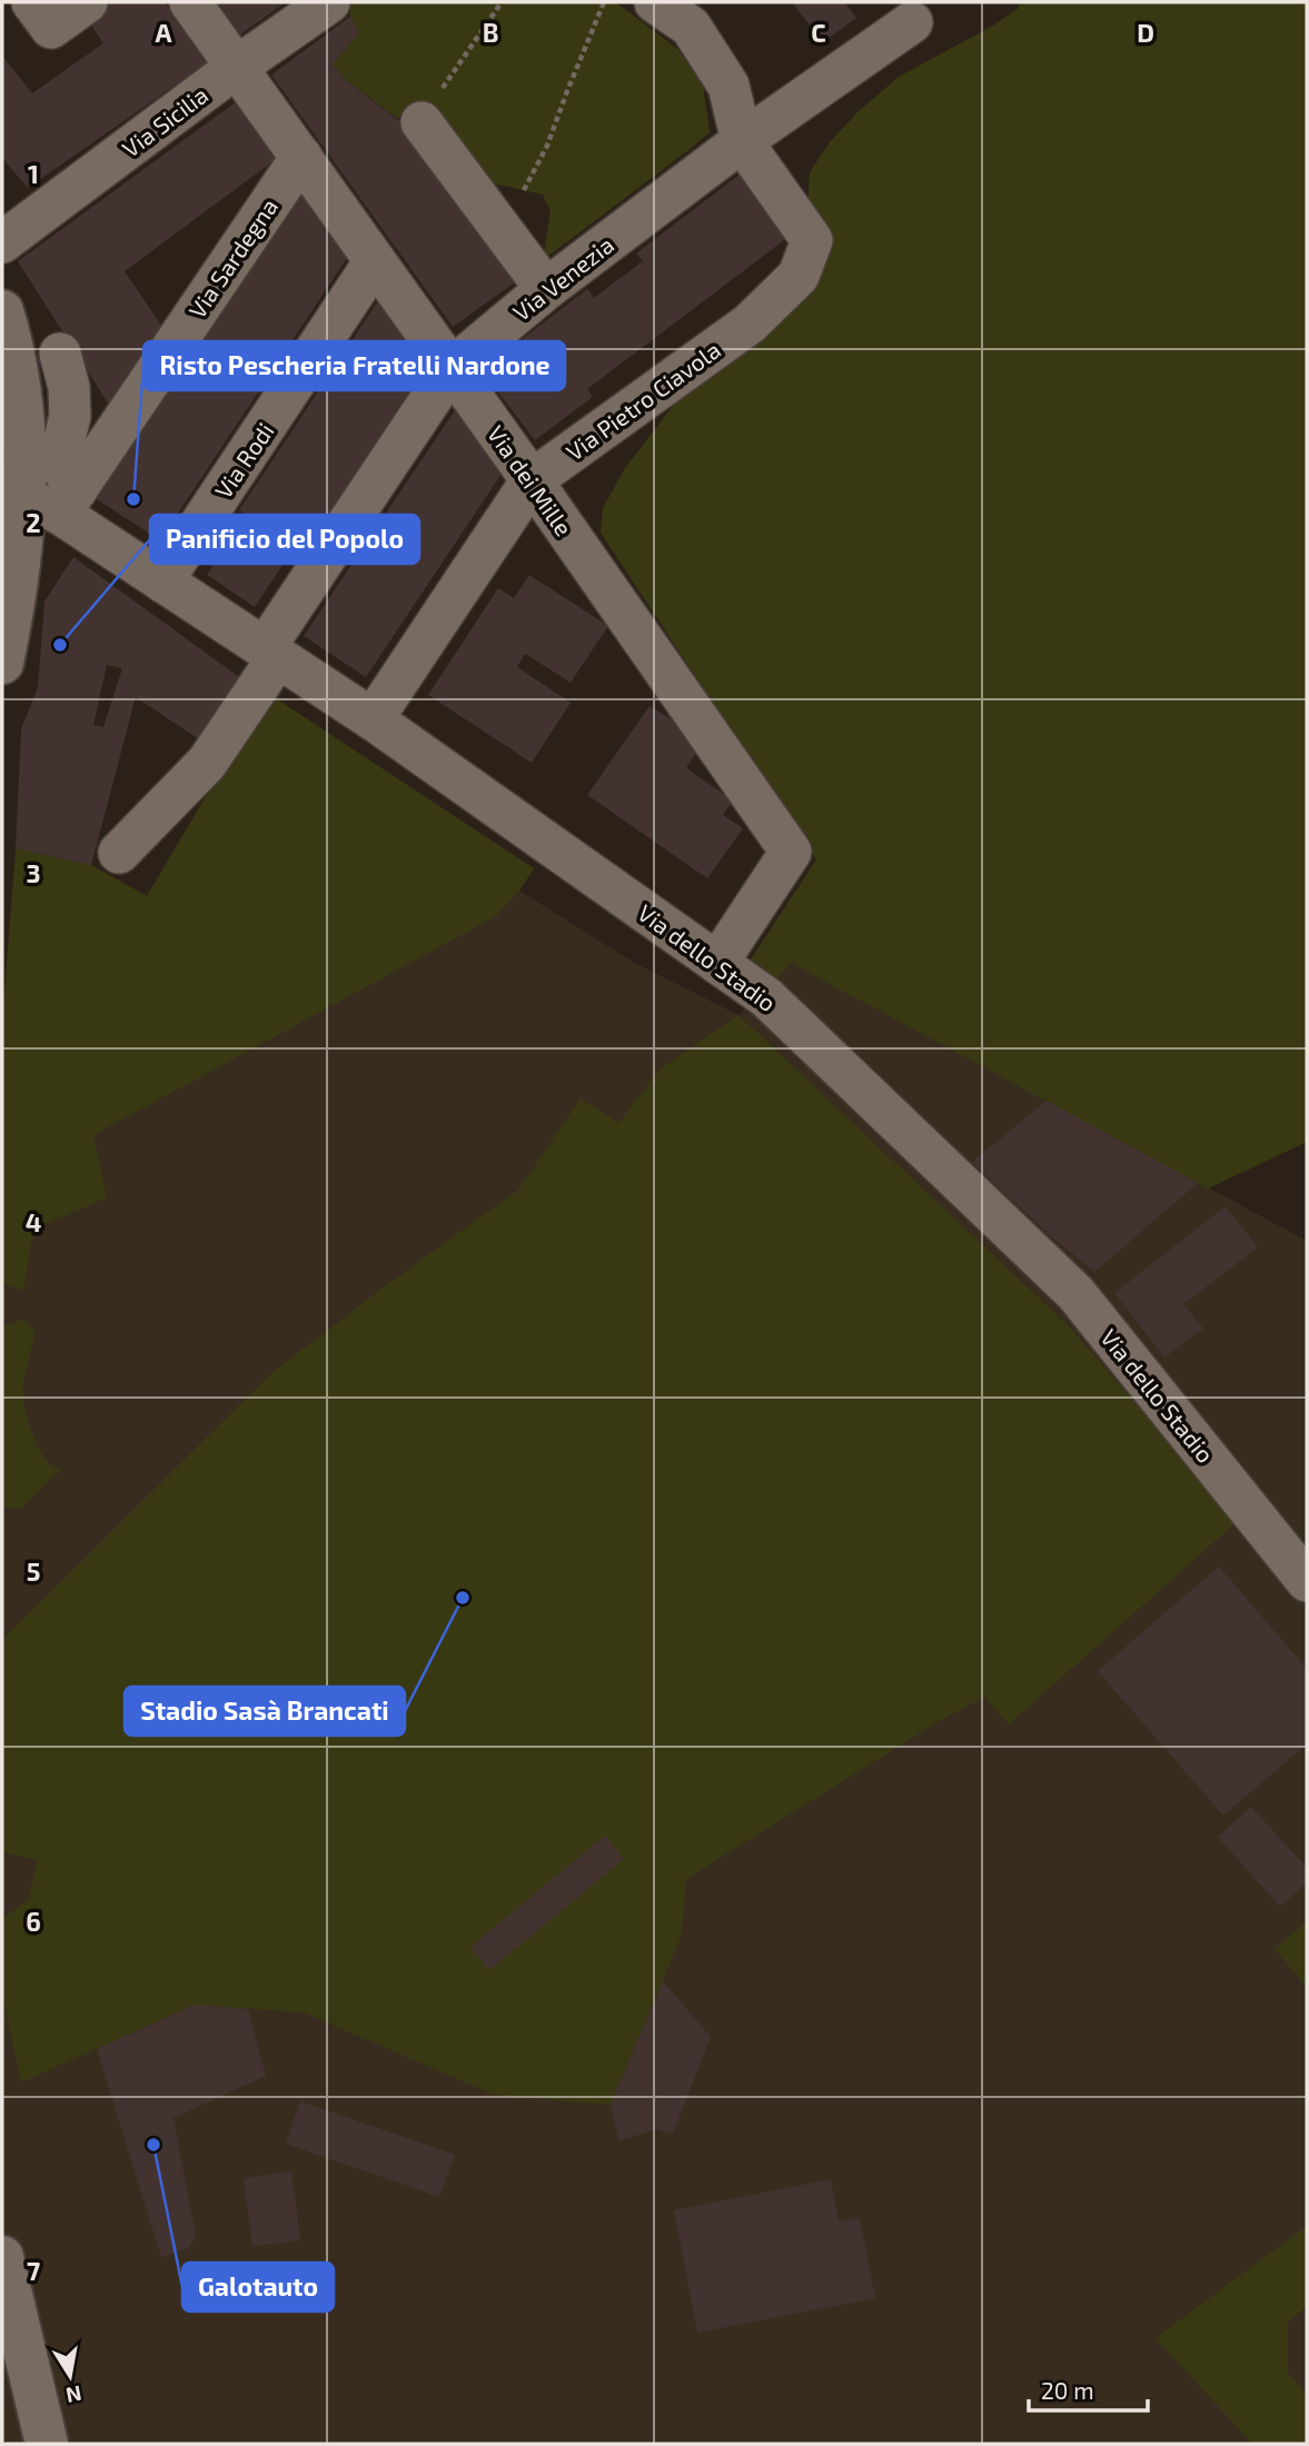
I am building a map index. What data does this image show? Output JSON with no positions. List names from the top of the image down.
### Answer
{
  "streets": {
    "street": [
      "Via Sicilia",
      "Via Sardegna",
      "Via Venezia",
      "Via Pietro Ciavola",
      "Via Rodi",
      "Via dei Mille",
      "Via dello Stadio"
    ]
  },
  "crossings": [
    ["Via Sicilia", "Via dei Mille"],
    ["Via Sardegna", "Via dei Mille"],
    ["Via Sardegna", "Via dello Stadio"],
    ["Via Venezia", "Via Pietro Ciavola"],
    ["Via Venezia", "Via dei Mille"],
    ["Via Venezia", "Via dello Stadio"],
    ["Via Pietro Ciavola", "Via dei Mille"],
    ["Via Pietro Ciavola", "Via dello Stadio"],
    ["Via Rodi", "Via dei Mille"],
    ["Via Rodi", "Via dello Stadio"],
    ["Via dei Mille", "Via dello Stadio"]
  ],
  "places": [
    "Risto Pescheria Fratelli Nardone",
    "Panificio del Popolo",
    "Stadio Sasà Brancati",
    "Galotauto"
  ],
  "scale_bar": "20 m",
  "north": "bottom",
  "grid": {
    "columns": [
      "A",
      "B",
      "C",
      "D"
    ],
    "rows": [
      "1",
      "2",
      "3",
      "4",
      "5",
      "6",
      "7"
    ]
  }
}
